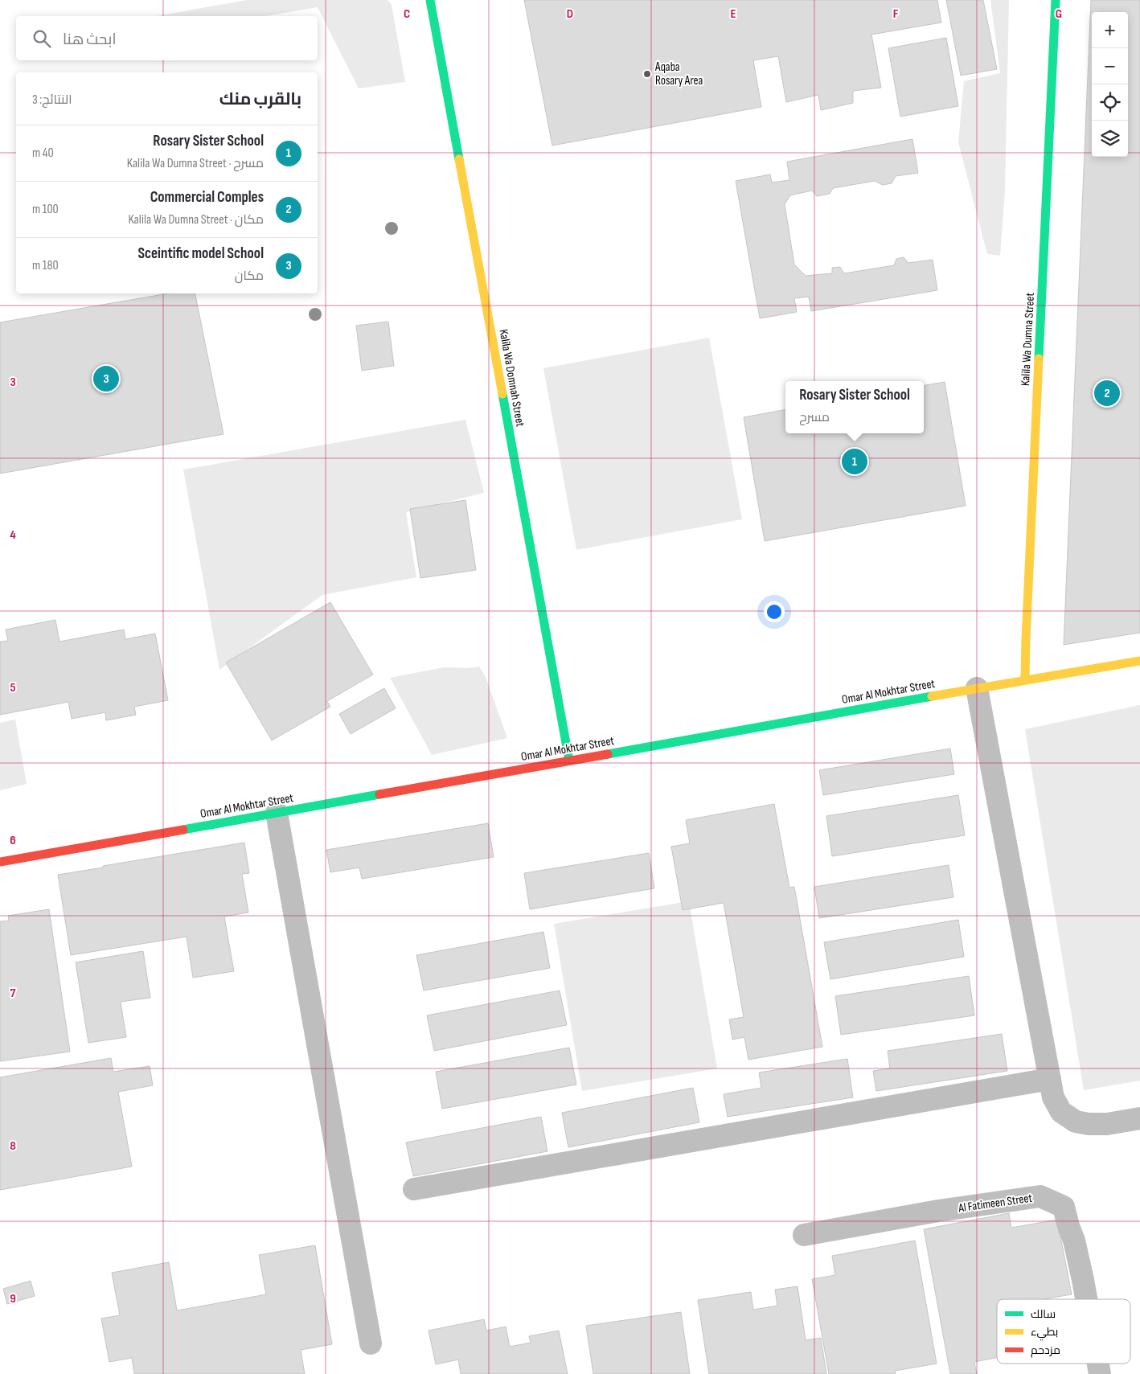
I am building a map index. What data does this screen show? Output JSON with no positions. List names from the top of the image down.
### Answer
{
  "streets": {
    "street": [
      "Kalila Wa Dumna Street",
      "Kalila Wa Domnah Street",
      "Omar Al Mokhtar Street",
      "Al Fatimeen Street"
    ]
  },
  "crossings": [
    ["Kalila Wa Dumna Street", "Omar Al Mokhtar Street"],
    ["Kalila Wa Domnah Street", "Omar Al Mokhtar Street"]
  ],
  "places": ["Aqaba Rosary Area"],
  "legend": ["سالك", "بطيء", "مزدحم"],
  "page": {
    "map_buttons": ["+", "−"],
    "search": "ابحث هنا",
    "heading": ["بالقرب منك", "النتائج: 3"],
    "list": [
      {
        "mark": "1",
        "name": "Rosary Sister School",
        "note": "مسرح · Kalila Wa Dumna Street",
        "value": "40 m"
      },
      {
        "mark": "2",
        "name": "Commercial Comples",
        "note": "مكان · Kalila Wa Dumna Street",
        "value": "100 m"
      },
      {
        "mark": "3",
        "name": "Sceintific model School",
        "note": "مكان",
        "value": "180 m"
      }
    ],
    "pins": ["3", "2", "1"],
    "popup": ["Rosary Sister School", "مسرح"]
  },
  "grid": {
    "columns": [
      "C",
      "D",
      "E",
      "F",
      "G"
    ],
    "rows": [
      "3",
      "4",
      "5",
      "6",
      "7",
      "8",
      "9"
    ]
  }
}
